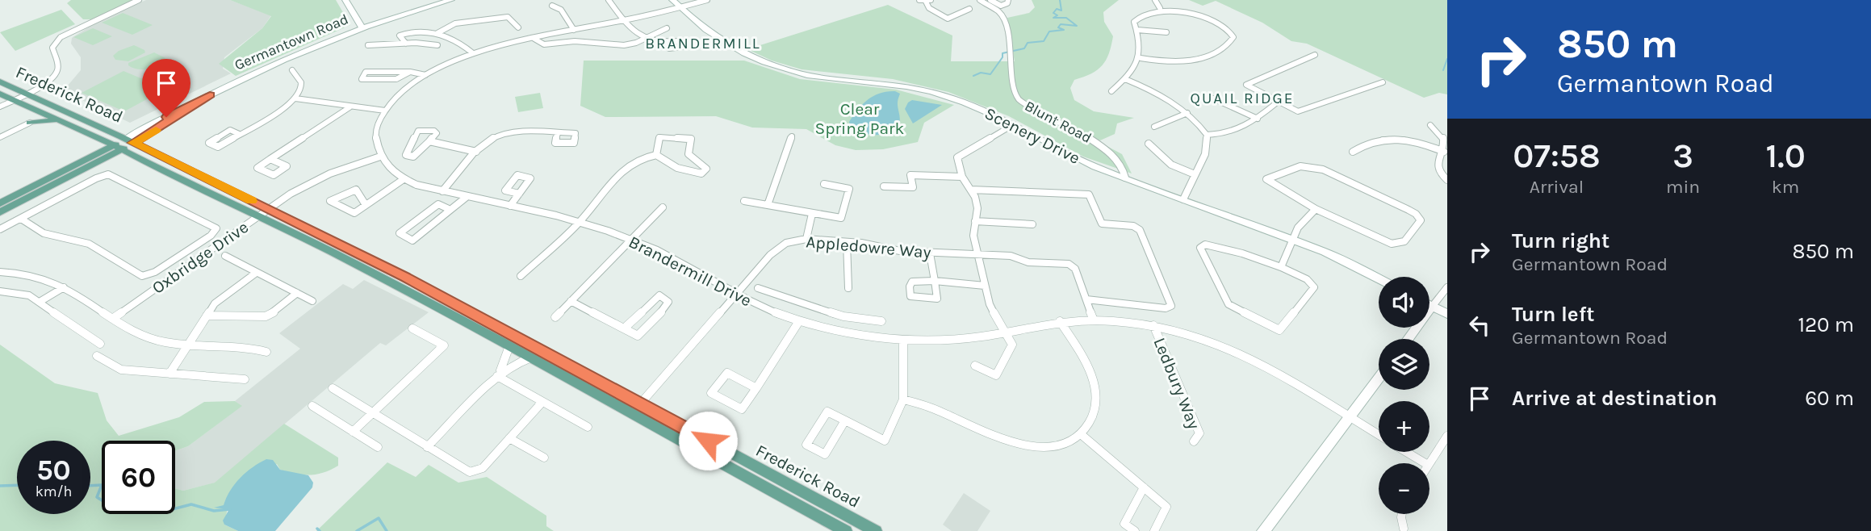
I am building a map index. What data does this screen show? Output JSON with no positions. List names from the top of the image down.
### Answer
{
  "streets": {
    "main road": ["Germantown Road", "Frederick Road"],
    "street": [
      "Blunt Road",
      "Scenery Drive",
      "Appledowre Way",
      "Oxbridge Drive",
      "Brandermill Drive",
      "Ledbury Way"
    ]
  },
  "crossings": [
    ["Germantown Road", "Frederick Road"],
    ["Frederick Road", "Appledowre Way"],
    ["Frederick Road", "Oxbridge Drive"],
    ["Blunt Road", "Scenery Drive"],
    ["Appledowre Way", "Brandermill Drive"],
    ["Oxbridge Drive", "Brandermill Drive"],
    ["Brandermill Drive", "Ledbury Way"]
  ],
  "districts": ["BRANDERMILL", "QUAIL RIDGE"],
  "parks": ["Clear Spring Park"],
  "page": {
    "turn": ["850 m", "Germantown Road"],
    "eta": [
      "07:58",
      "Arrival",
      "3",
      "min",
      "1.0",
      "km"
    ],
    "list": [
      {
        "name": "Turn right",
        "note": "Germantown Road",
        "value": "850 m"
      },
      {
        "name": "Turn left",
        "note": "Germantown Road",
        "value": "120 m"
      },
      {
        "name": "Arrive at destination",
        "value": "60 m"
      }
    ],
    "map_buttons": ["+", "−"],
    "speed": "50 km/h",
    "limit": "60"
  }
}
